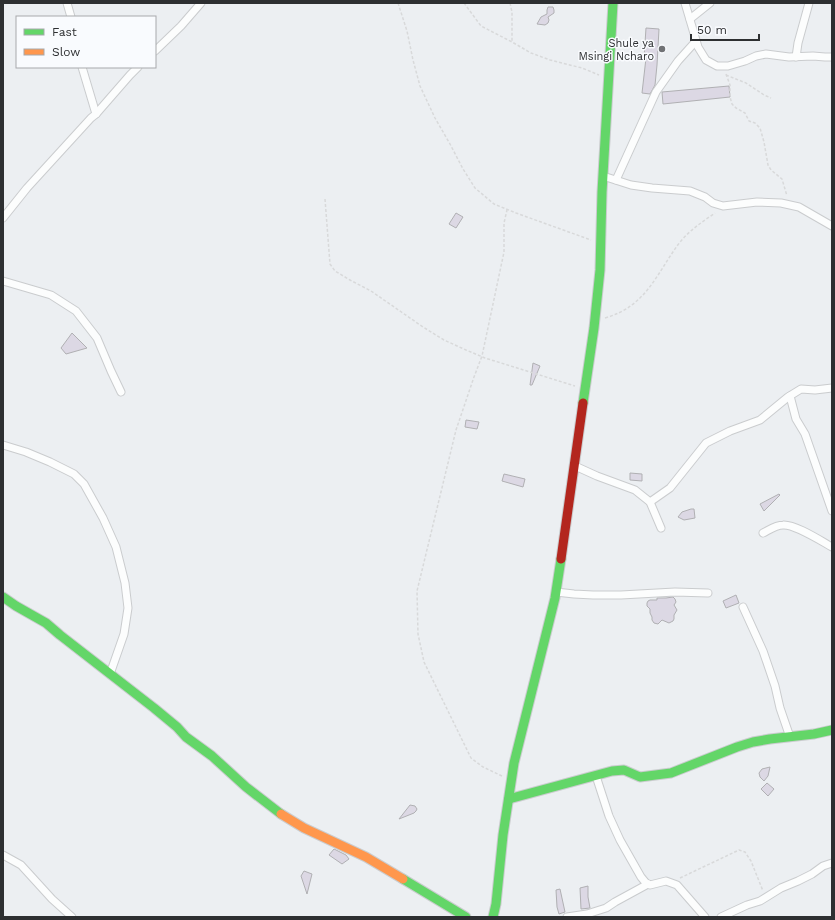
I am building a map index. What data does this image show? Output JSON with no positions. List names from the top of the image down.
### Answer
{
  "places": ["Shule ya Msingi Ncharo"],
  "legend": ["Fast", "Slow"],
  "scale_bar": "50 m"
}
